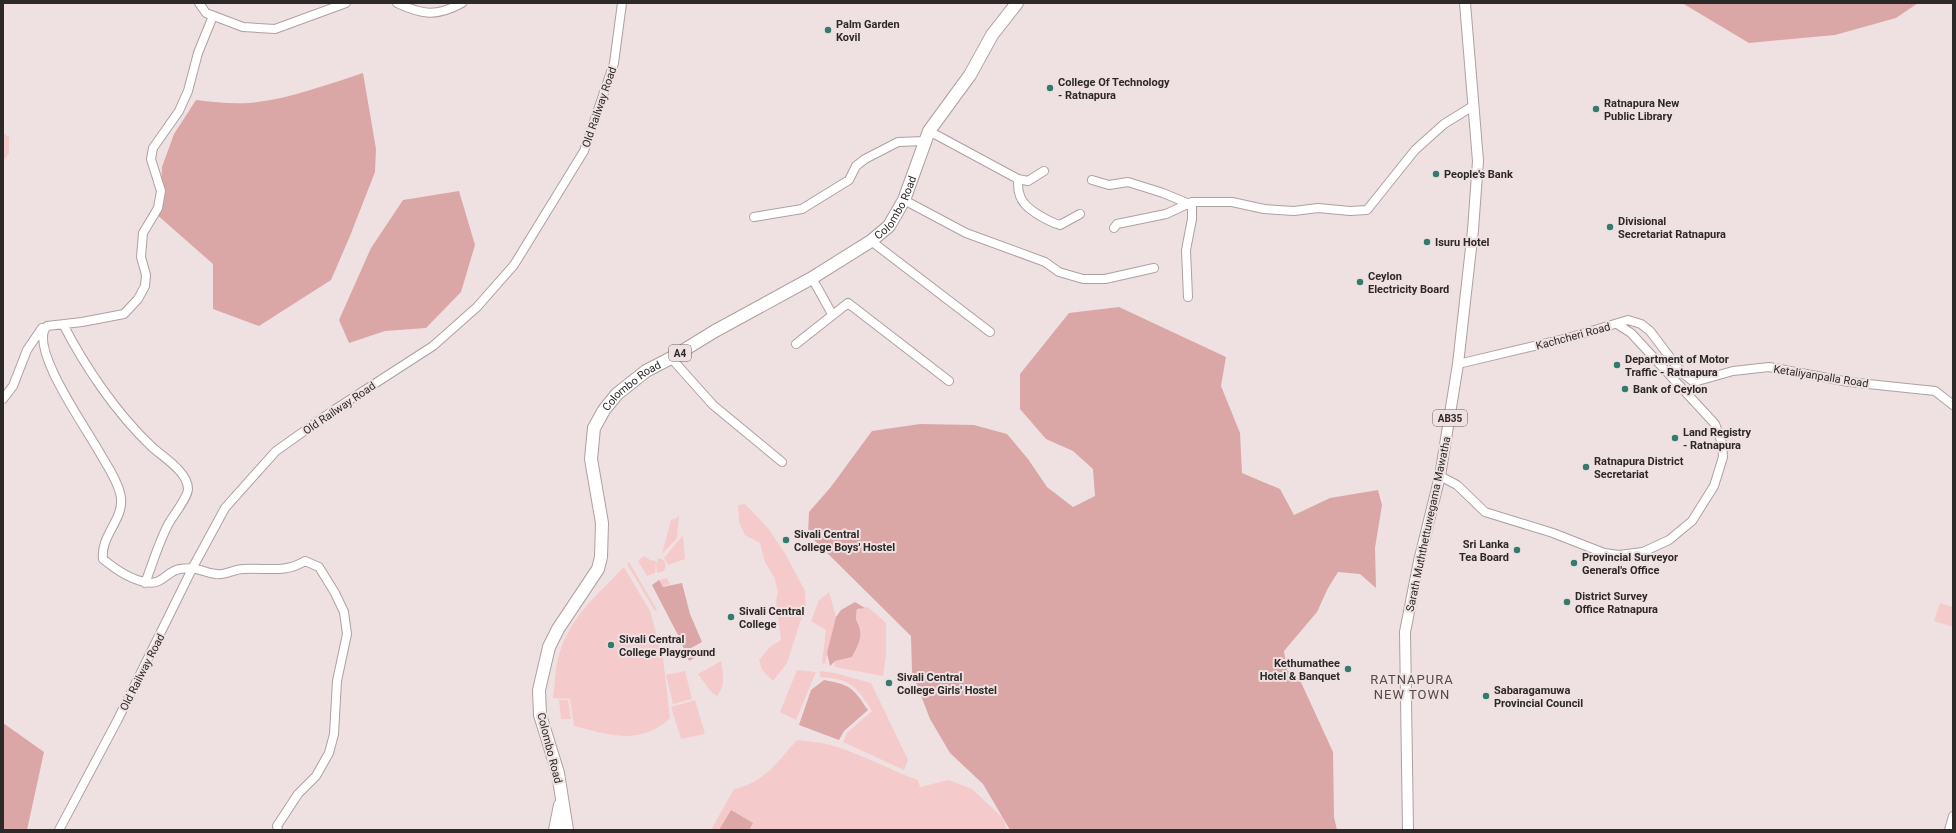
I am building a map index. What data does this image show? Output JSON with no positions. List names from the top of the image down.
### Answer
{
  "streets": {
    "highway": ["Colombo Road", "A4"],
    "main road": ["AB35", "Sarath Muththettuwegama Mawatha"],
    "street": ["Old Railway Road", "Kachcheri Road", "Ketaliyanpalla Road"]
  },
  "crossings": [
    ["Kachcheri Road", "Ketaliyanpalla Road"],
    ["Kachcheri Road", "Sarath Muththettuwegama Mawatha"]
  ],
  "districts": ["RATNAPURA NEW TOWN"],
  "places": [
    "Palm Garden Kovil",
    "College Of Technology - Ratnapura",
    "Ratnapura New Public Library",
    "People's Bank",
    "Divisional Secretariat Ratnapura",
    "Isuru Hotel",
    "Ceylon Electricity Board",
    "Department of Motor Traffic - Ratnapura",
    "Bank of Ceylon",
    "Land Registry - Ratnapura",
    "Ratnapura District Secretariat",
    "Sivali Central College Boys' Hostel",
    "Sri Lanka Tea Board",
    "Provincial Surveyor General's Office",
    "District Survey Office Ratnapura",
    "Sivali Central College",
    "Sivali Central College Playground",
    "Kethumathee Hotel & Banquet",
    "Sivali Central College Girls' Hostel",
    "Sabaragamuwa Provincial Council"
  ]
}
